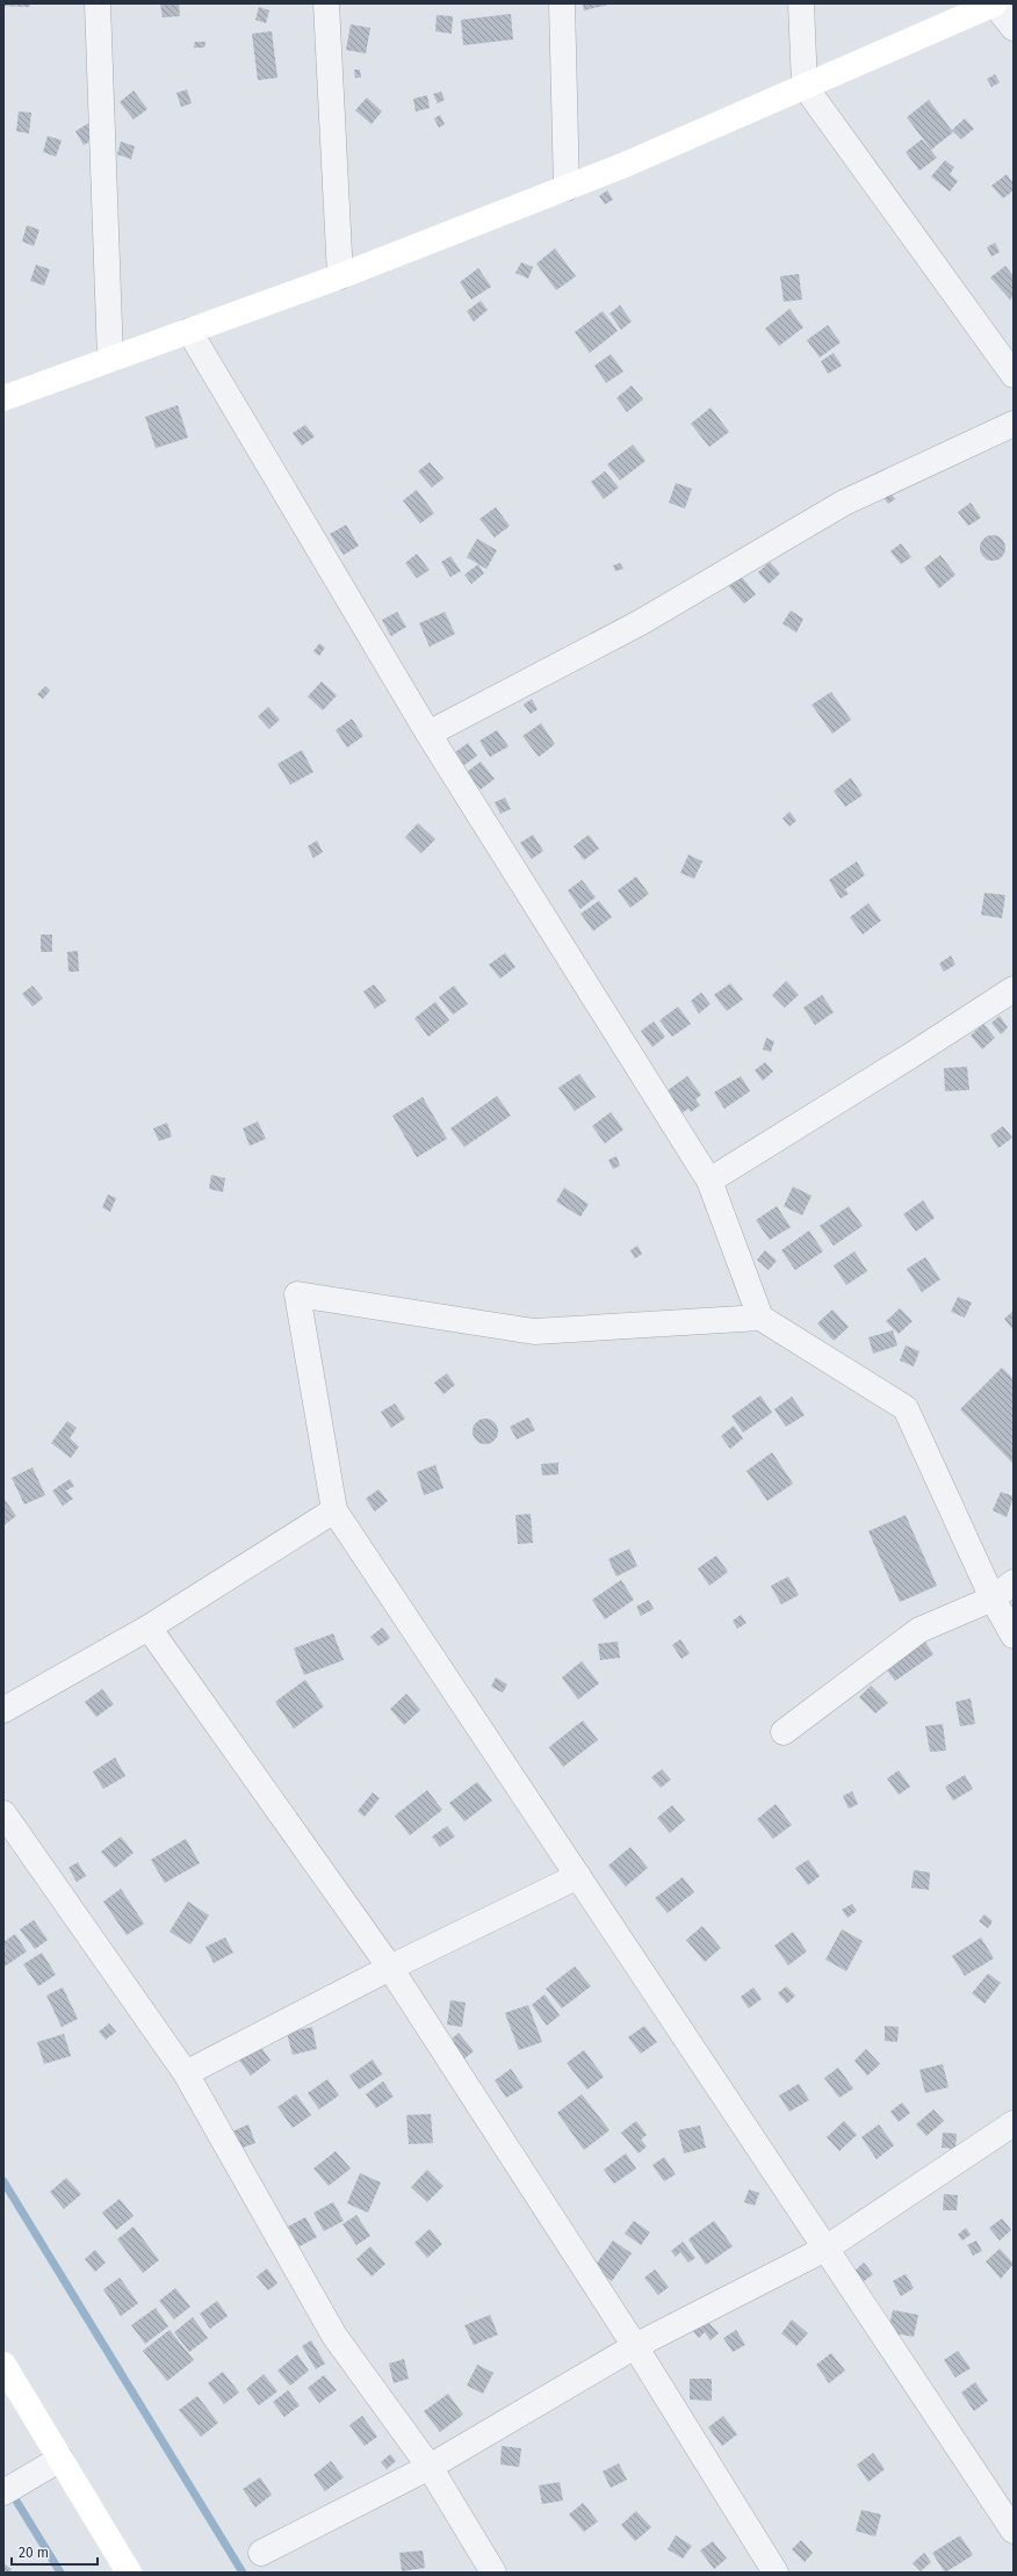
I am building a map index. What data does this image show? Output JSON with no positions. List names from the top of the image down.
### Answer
{
  "scale_bar": "20 m"
}
